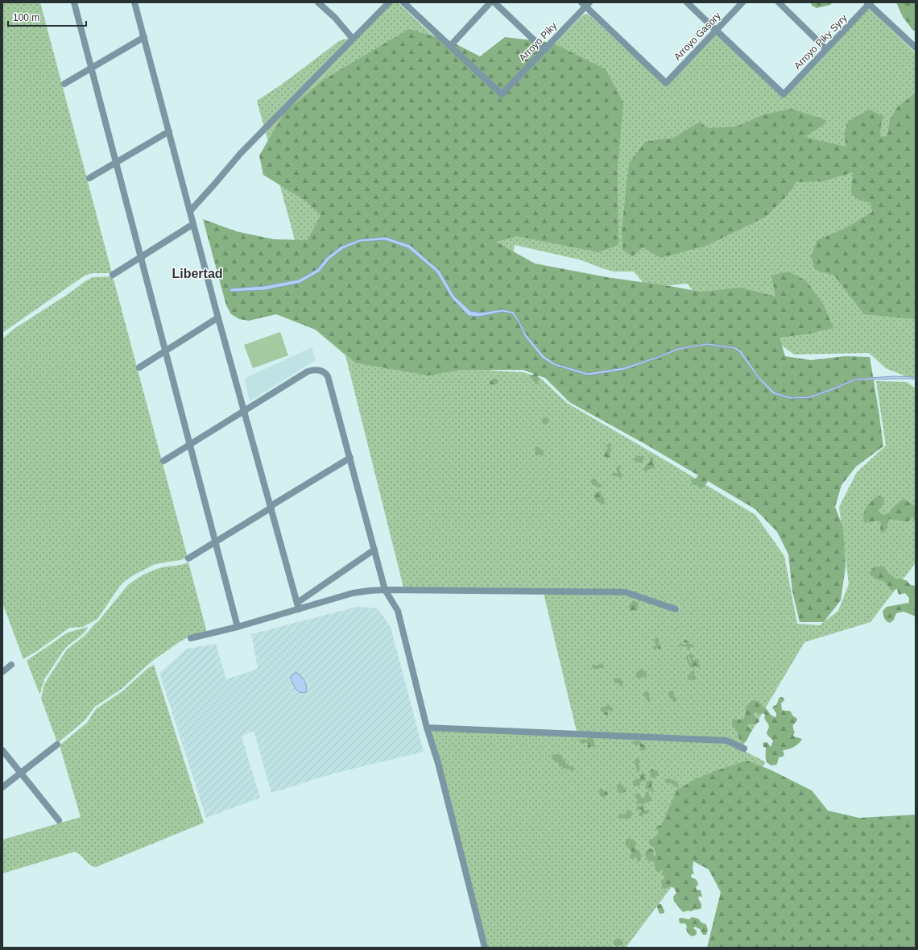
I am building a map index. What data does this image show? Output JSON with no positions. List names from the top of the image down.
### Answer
{
  "streets": {
    "street": ["Arroyo Gasory", "Arroyo Piky", "Arroyo Piky Syry"]
  },
  "crossings": [
    ["Arroyo Gasory", "Arroyo Piky"],
    ["Arroyo Gasory", "Arroyo Piky Syry"]
  ],
  "districts": ["Libertad"],
  "scale_bar": "100 m"
}
